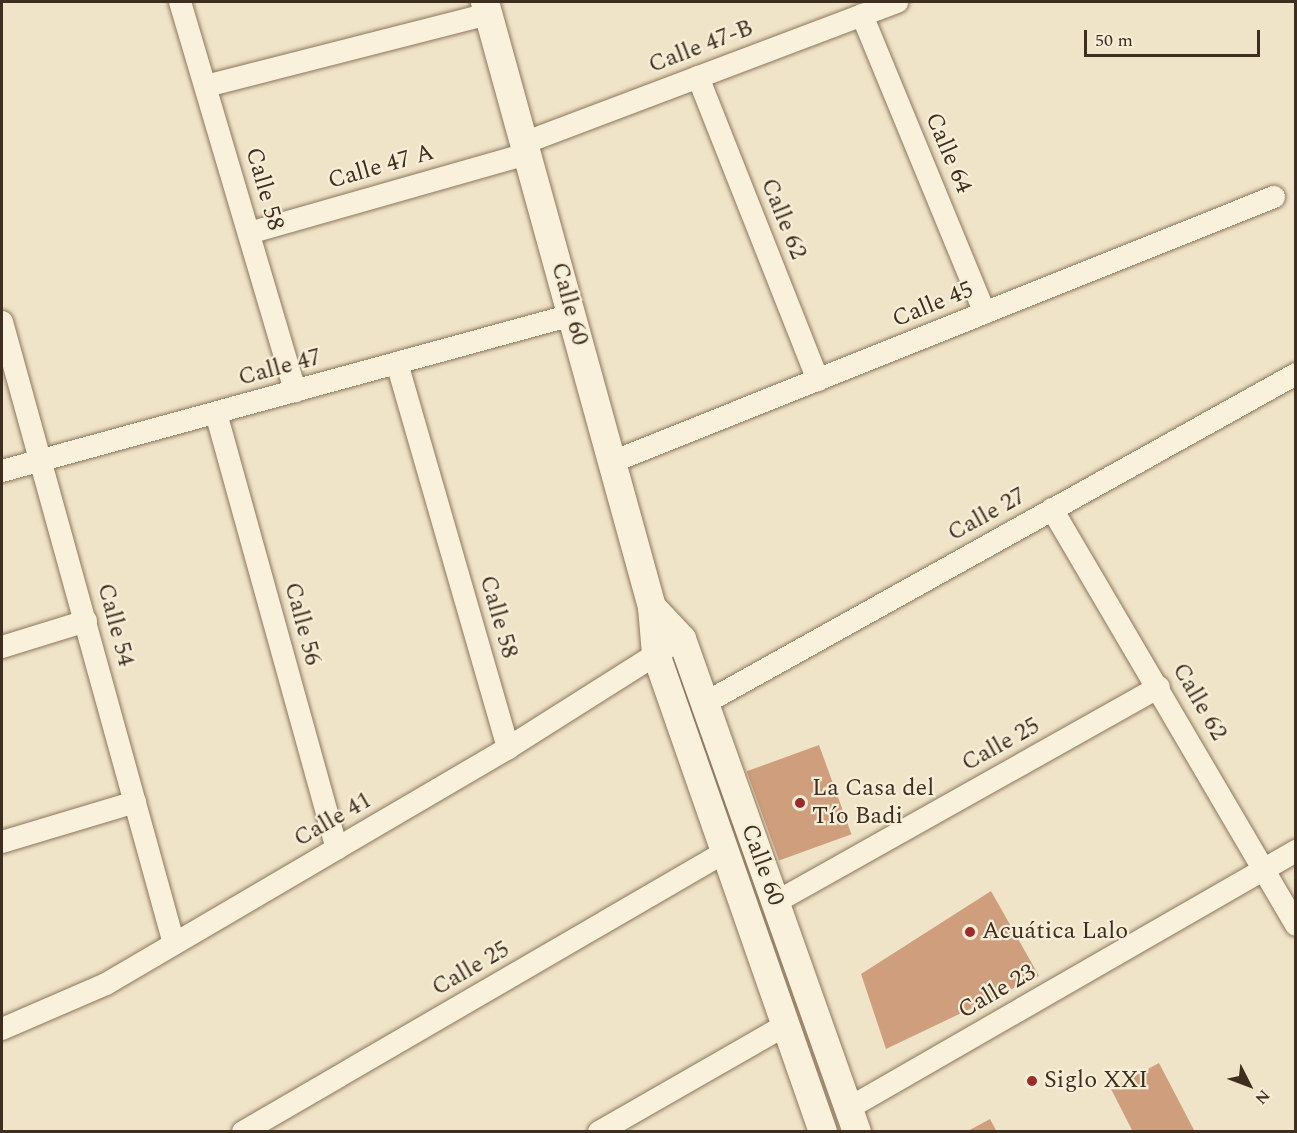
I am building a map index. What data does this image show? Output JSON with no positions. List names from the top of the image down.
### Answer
{
  "streets": {
    "street": [
      "Calle 47-B",
      "Calle 64",
      "Calle 47 A",
      "Calle 58",
      "Calle 62",
      "Calle 60",
      "Calle 45",
      "Calle 47",
      "Calle 27",
      "Calle 56",
      "Calle 54",
      "Calle 25",
      "Calle 41",
      "Calle 23"
    ]
  },
  "crossings": [
    ["Calle 47-B", "Calle 64"],
    ["Calle 47-B", "Calle 47 A"],
    ["Calle 47-B", "Calle 62"],
    ["Calle 47-B", "Calle 60"],
    ["Calle 64", "Calle 45"],
    ["Calle 47 A", "Calle 58"],
    ["Calle 47 A", "Calle 60"],
    ["Calle 58", "Calle 47"],
    ["Calle 58", "Calle 41"],
    ["Calle 62", "Calle 45"],
    ["Calle 62", "Calle 27"],
    ["Calle 62", "Calle 25"],
    ["Calle 62", "Calle 23"],
    ["Calle 60", "Calle 45"],
    ["Calle 60", "Calle 47"],
    ["Calle 60", "Calle 27"],
    ["Calle 60", "Calle 25"],
    ["Calle 60", "Calle 41"],
    ["Calle 60", "Calle 23"],
    ["Calle 47", "Calle 56"],
    ["Calle 47", "Calle 54"],
    ["Calle 56", "Calle 41"],
    ["Calle 54", "Calle 41"]
  ],
  "places": ["La Casa del Tío Badi", "Acuática Lalo", "Siglo XXI"],
  "scale_bar": "50 m",
  "north": "bottom right"
}
